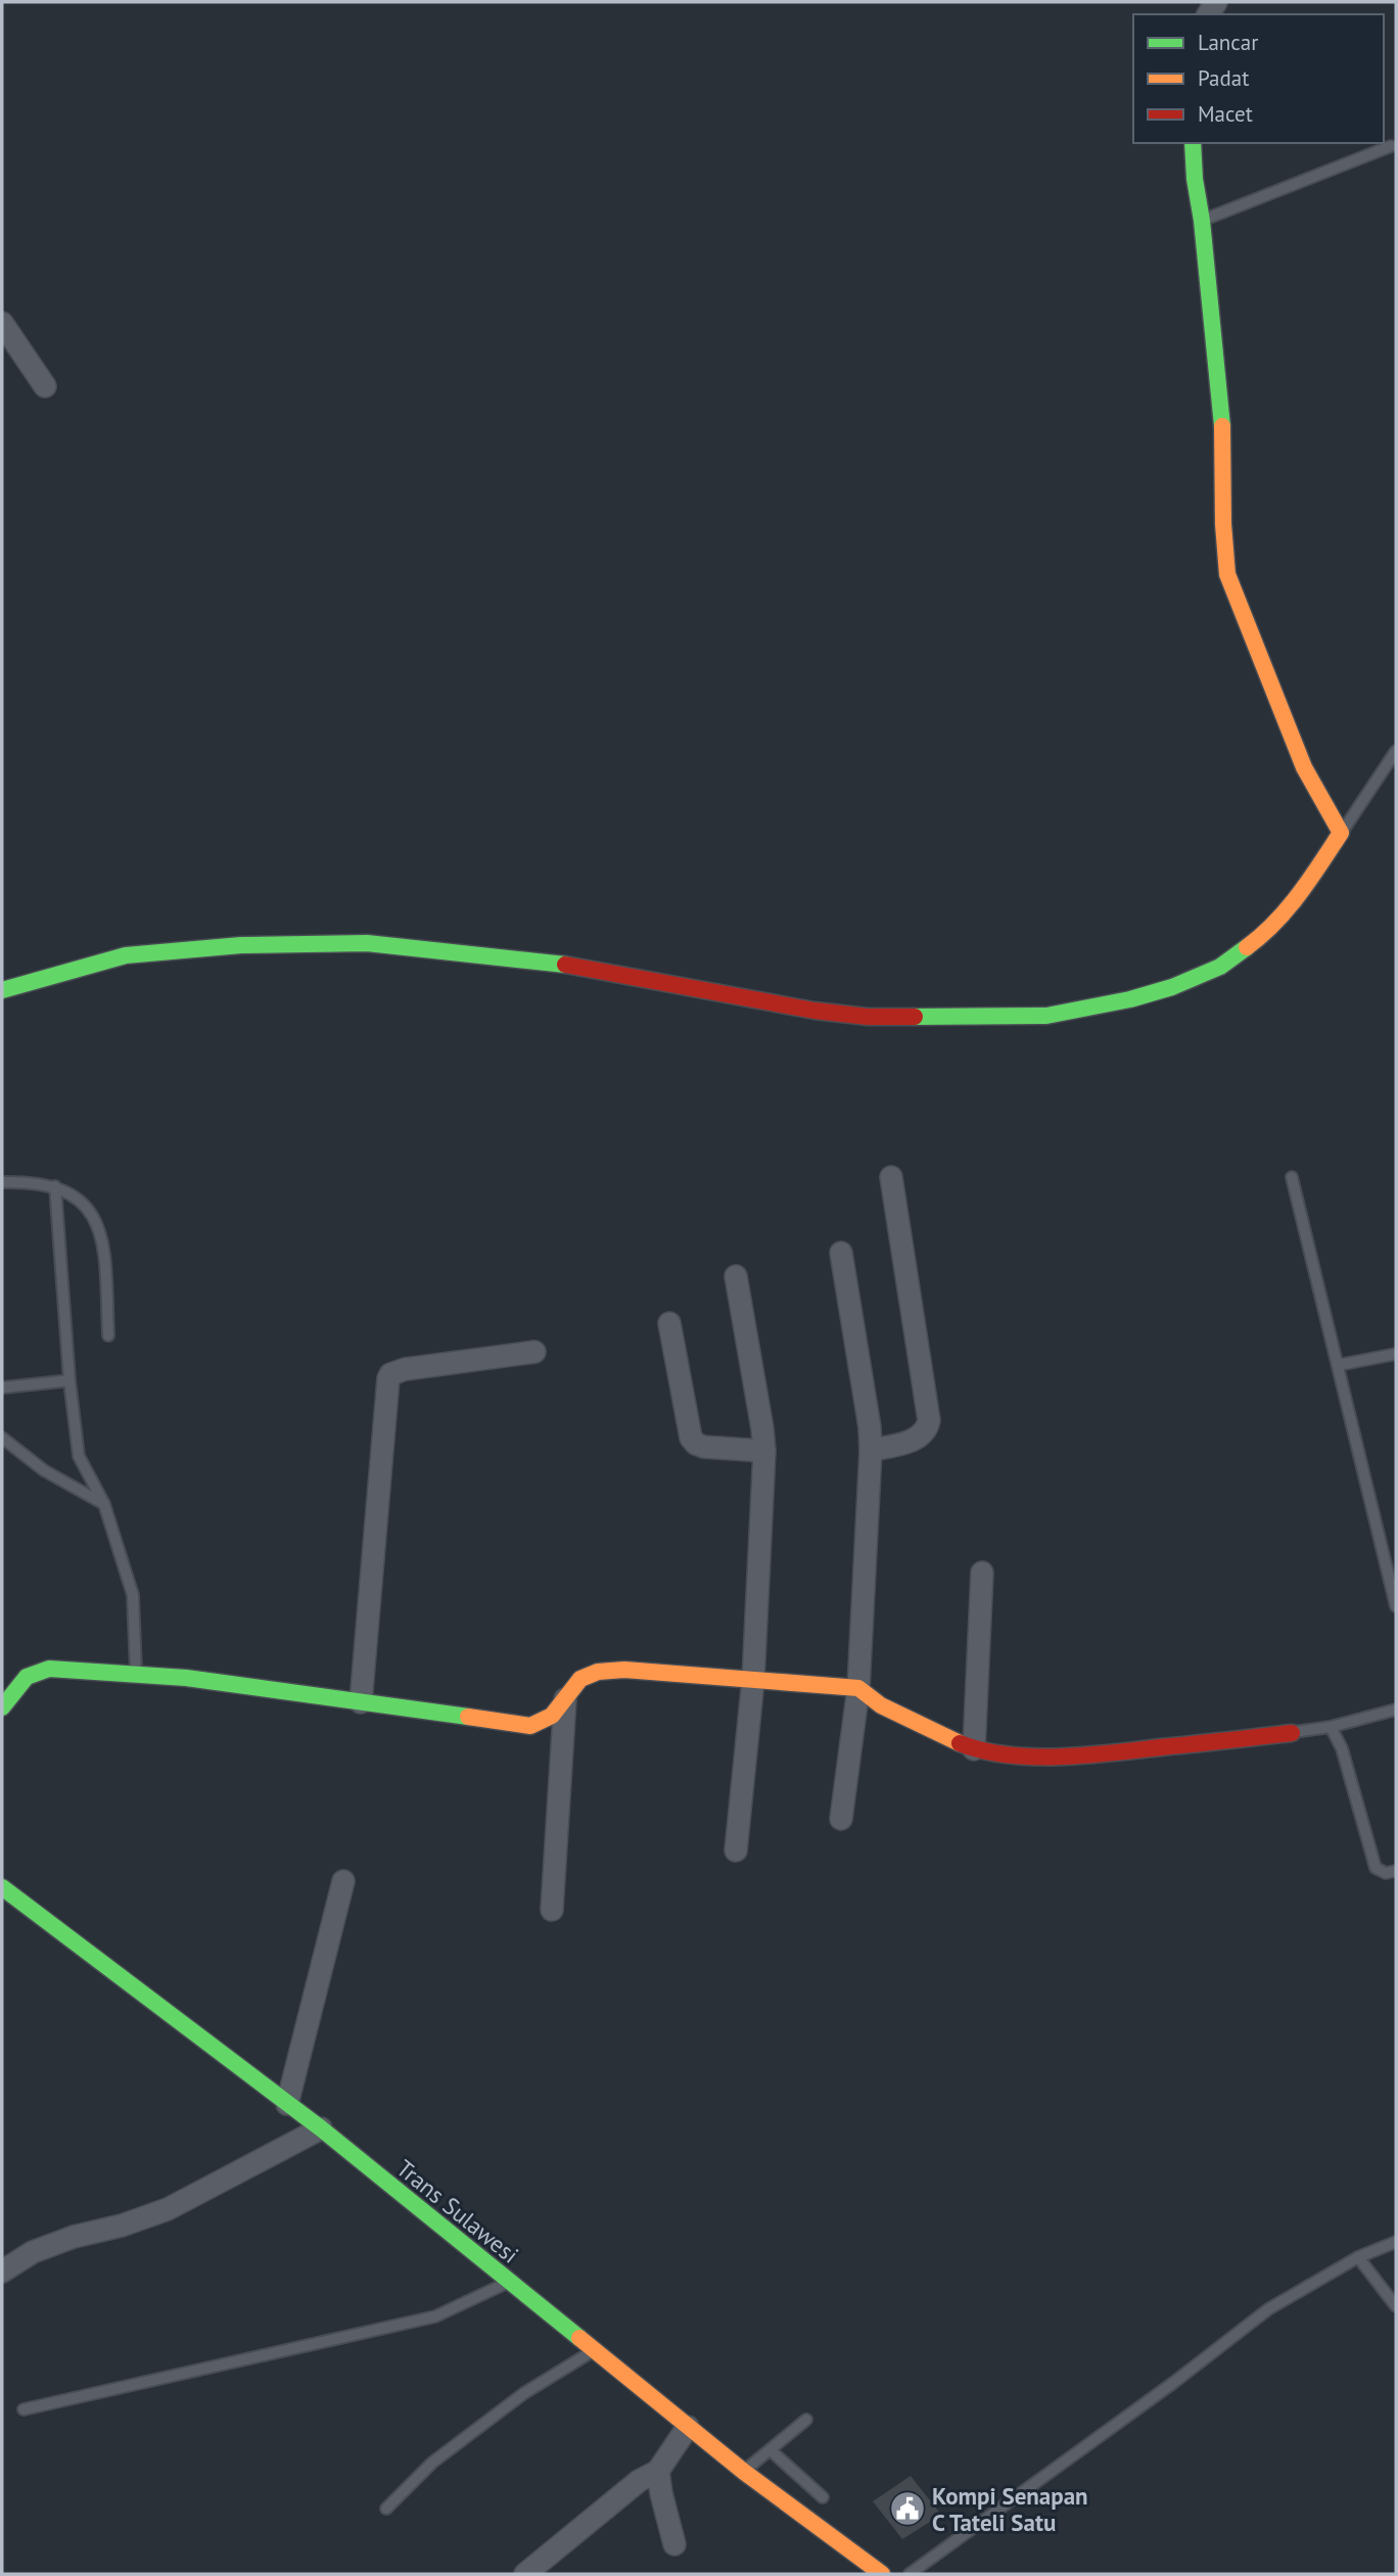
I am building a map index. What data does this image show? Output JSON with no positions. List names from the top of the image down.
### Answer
{
  "streets": {
    "main road": ["Trans Sulawesi"]
  },
  "places": {
    "public building": ["Kompi Senapan C Tateli Satu"]
  },
  "legend": ["Lancar", "Padat", "Macet"]
}
